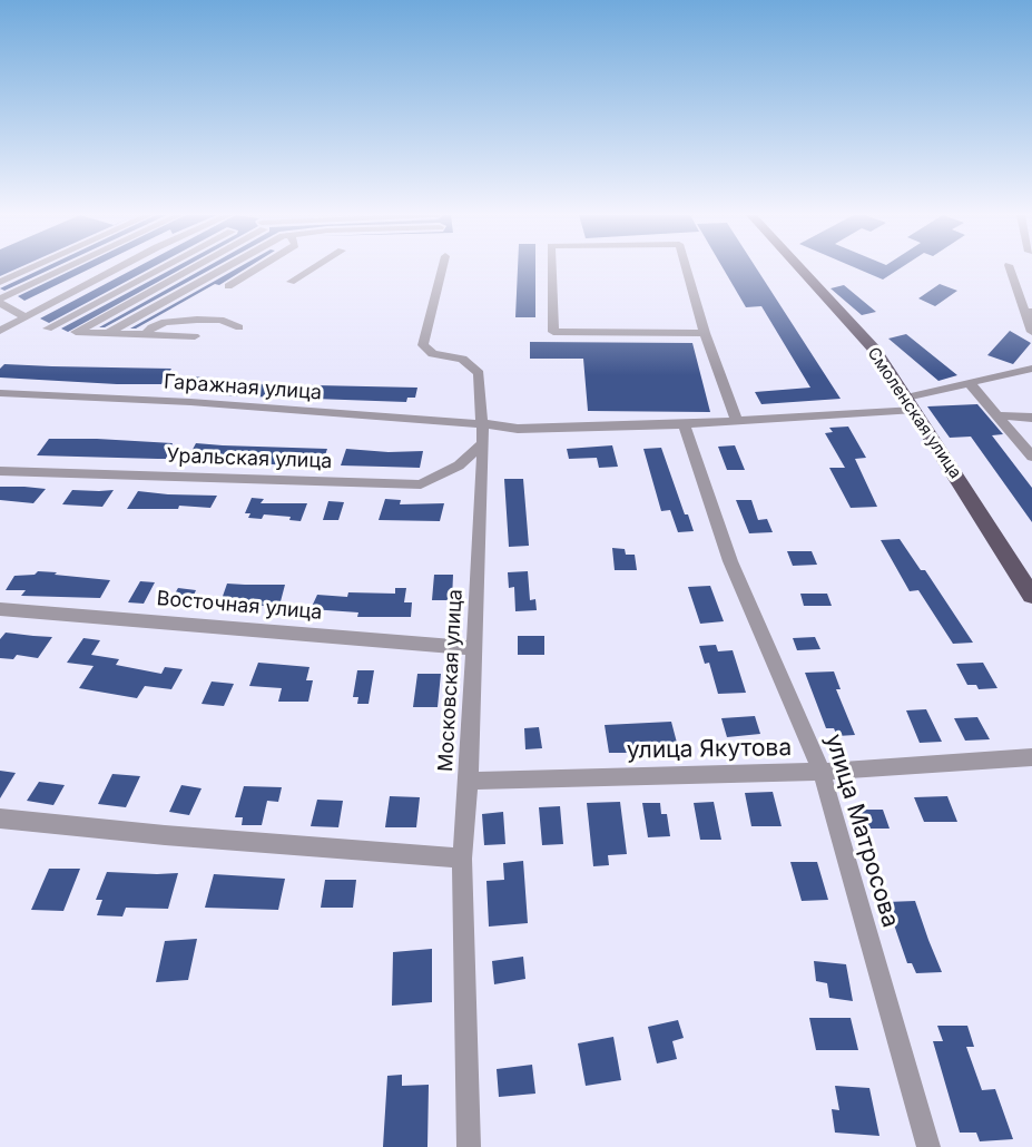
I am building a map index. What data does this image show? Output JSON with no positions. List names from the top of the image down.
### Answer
{
  "streets": {
    "main road": ["Смоленская улица"],
    "street": [
      "Гаражная улица",
      "Уральская улица",
      "Восточная улица",
      "Московская улица",
      "улица Якутова",
      "улица Матросова"
    ]
  },
  "crossings": [
    ["Гаражная улица", "Смоленская улица"],
    ["Гаражная улица", "Уральская улица"],
    ["Гаражная улица", "Московская улица"],
    ["Гаражная улица", "улица Матросова"],
    ["Уральская улица", "Московская улица"],
    ["Восточная улица", "Московская улица"],
    ["Московская улица", "улица Якутова"],
    ["улица Якутова", "улица Матросова"]
  ]
}
